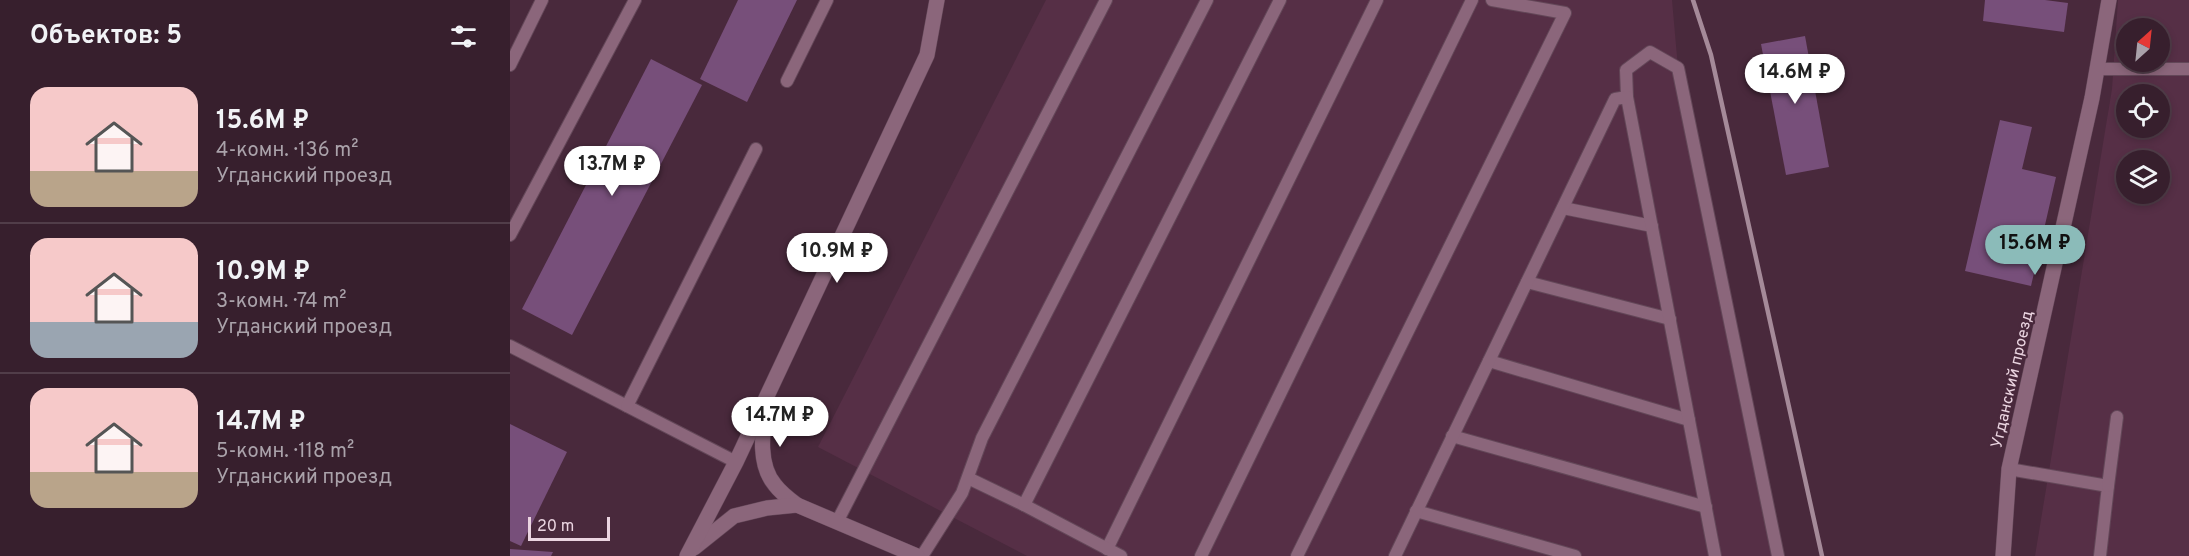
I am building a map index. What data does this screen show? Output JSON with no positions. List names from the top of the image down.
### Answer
{
  "streets": {
    "street": ["Угданский проезд"]
  },
  "scale_bar": "20 m",
  "north": "top right",
  "page": {
    "heading": "Объектов: 5",
    "price": [
      "14.6M ₽",
      "13.7M ₽",
      "15.6M ₽",
      "10.9M ₽",
      "14.7M ₽"
    ],
    "list": [
      {
        "name": "15.6M ₽",
        "note": "4-комн. · 136 m² · Угданский проезд"
      },
      {
        "name": "10.9M ₽",
        "note": "3-комн. · 74 m² · Угданский проезд"
      },
      {
        "name": "14.7M ₽",
        "note": "5-комн. · 118 m² · Угданский проезд"
      }
    ],
    "scale": "20 m"
  }
}
